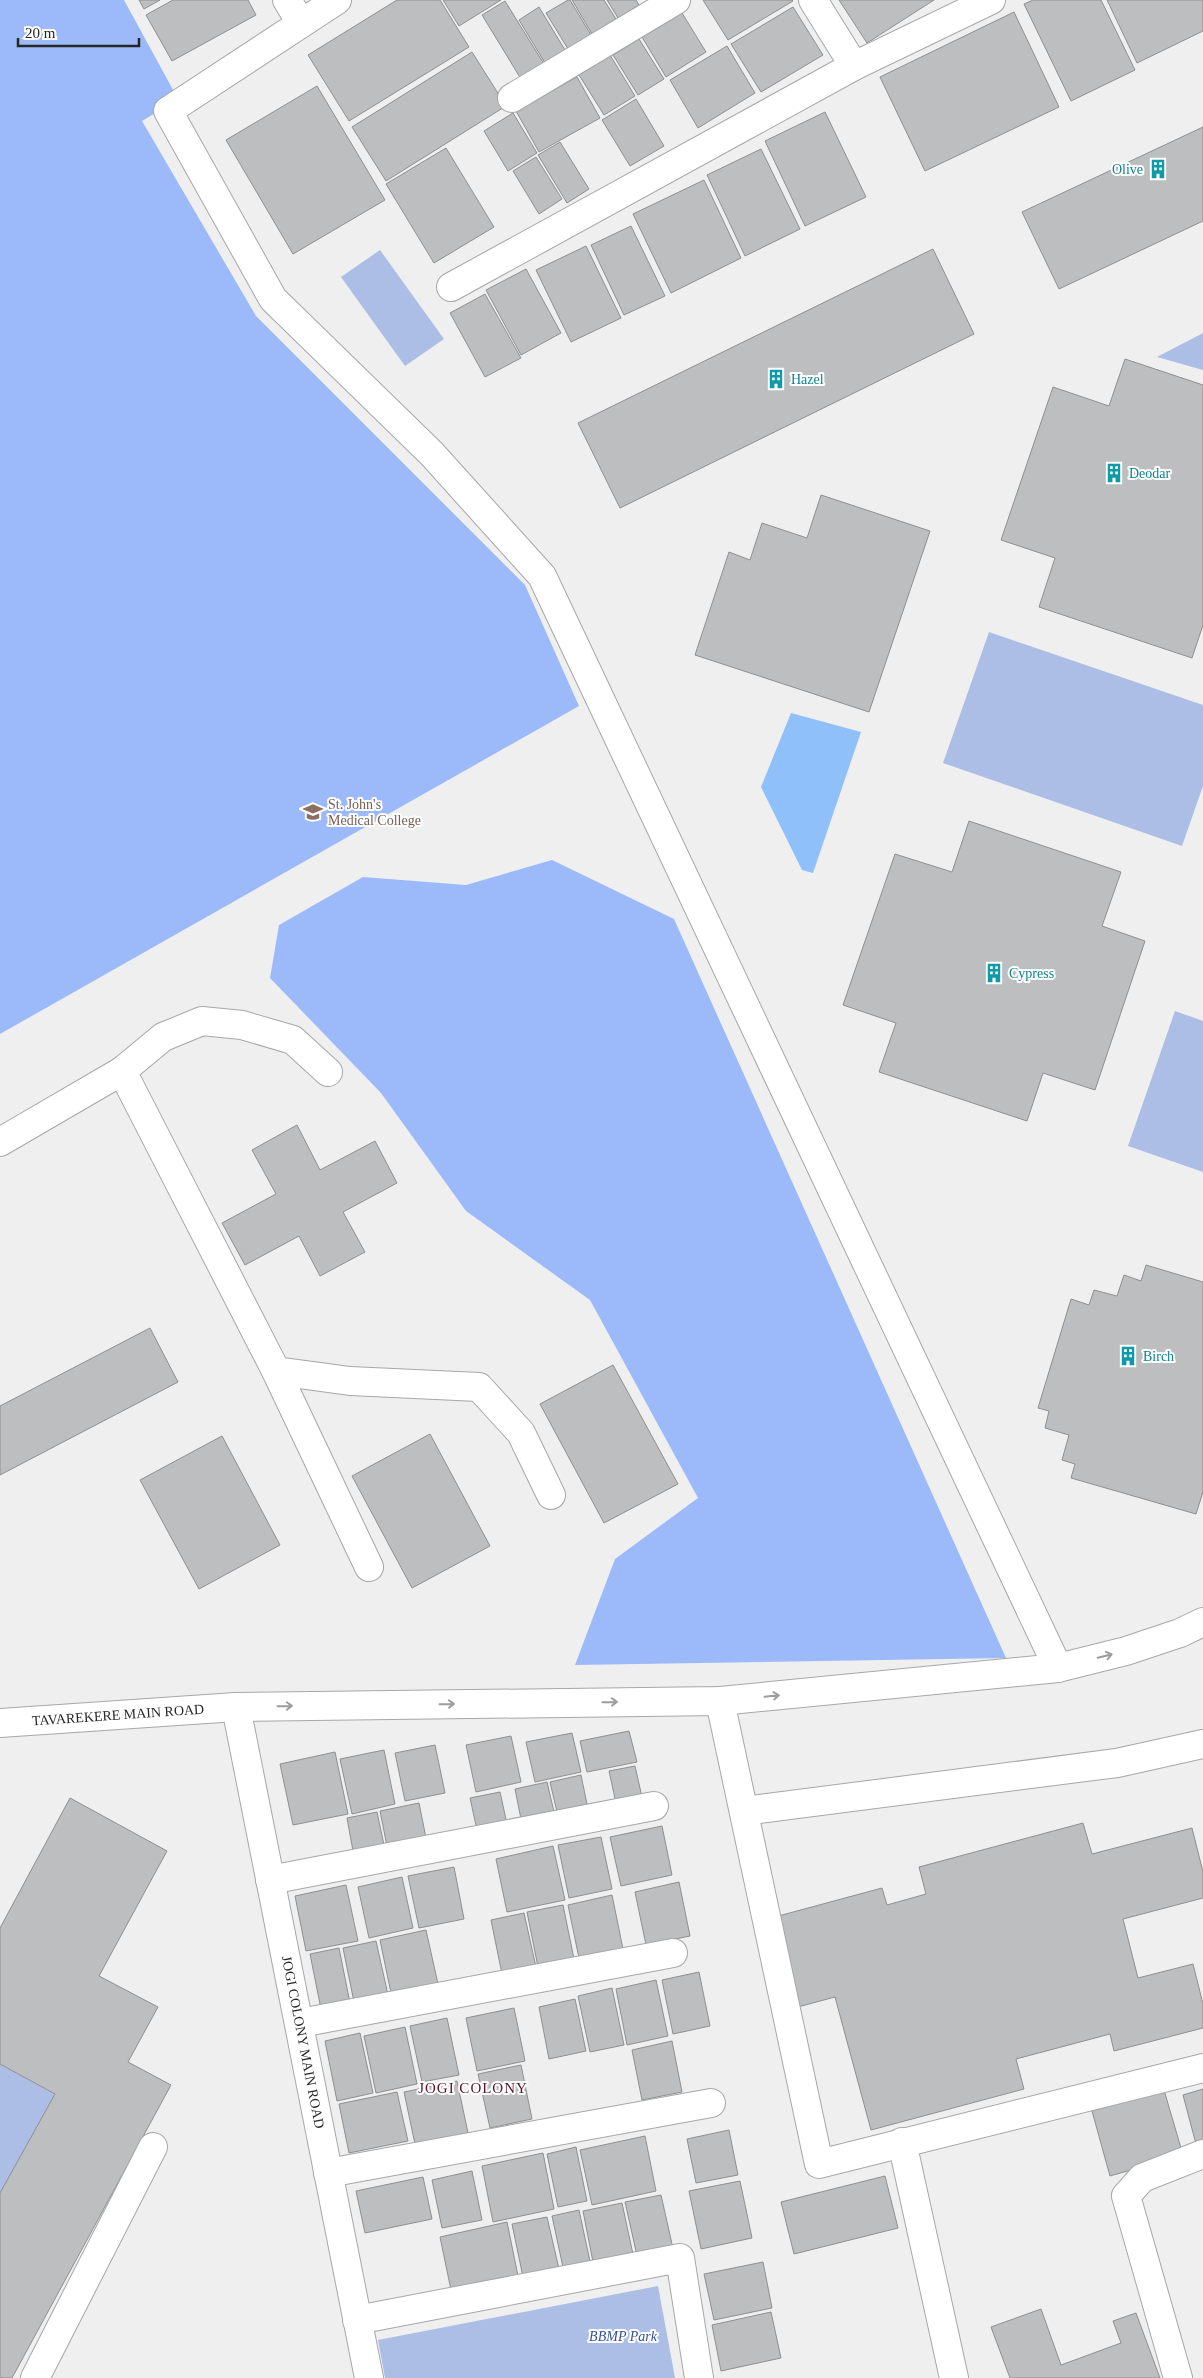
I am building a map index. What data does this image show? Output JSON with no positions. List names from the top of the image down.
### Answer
{
  "streets": {
    "street": ["TAVAREKERE MAIN ROAD", "JOGI COLONY MAIN ROAD"]
  },
  "crossings": [
    ["TAVAREKERE MAIN ROAD", "JOGI COLONY MAIN ROAD"]
  ],
  "districts": ["JOGI COLONY"],
  "parks": ["BBMP Park"],
  "places": {
    "building": [
      "Olive",
      "Hazel",
      "Deodar",
      "Cypress",
      "Birch"
    ],
    "school or university": ["St. John's Medical College"]
  },
  "scale_bar": "20 m"
}
